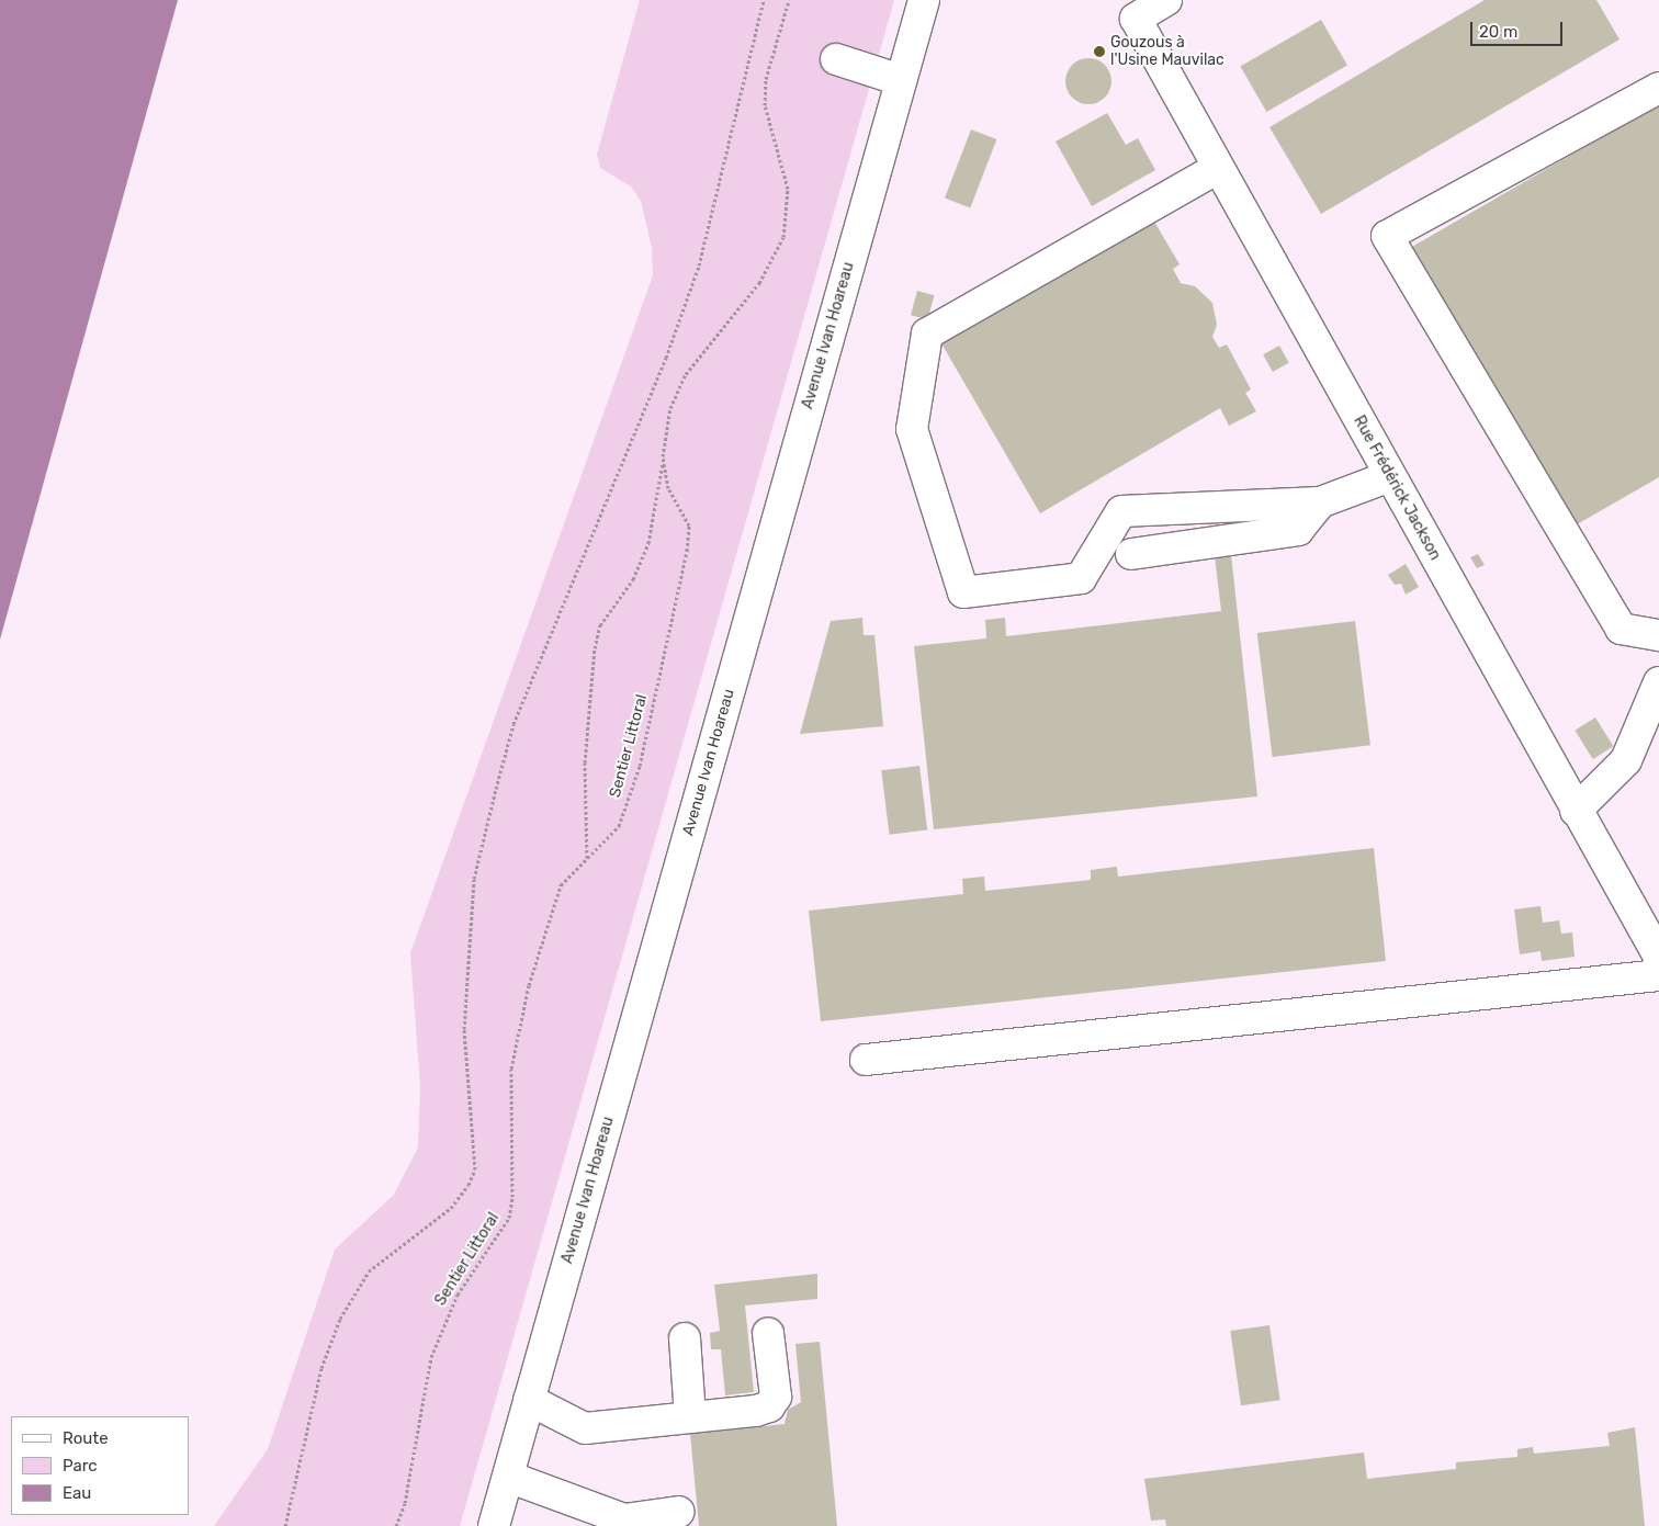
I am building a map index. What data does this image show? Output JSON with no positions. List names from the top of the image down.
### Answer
{
  "streets": {
    "street": ["Avenue Ivan Hoareau", "Rue Frédérick Jackson"],
    "path": ["Sentier Littoral"]
  },
  "places": ["Gouzous à l'Usine Mauvilac"],
  "legend": ["Route", "Parc", "Eau"],
  "scale_bar": "20 m"
}
